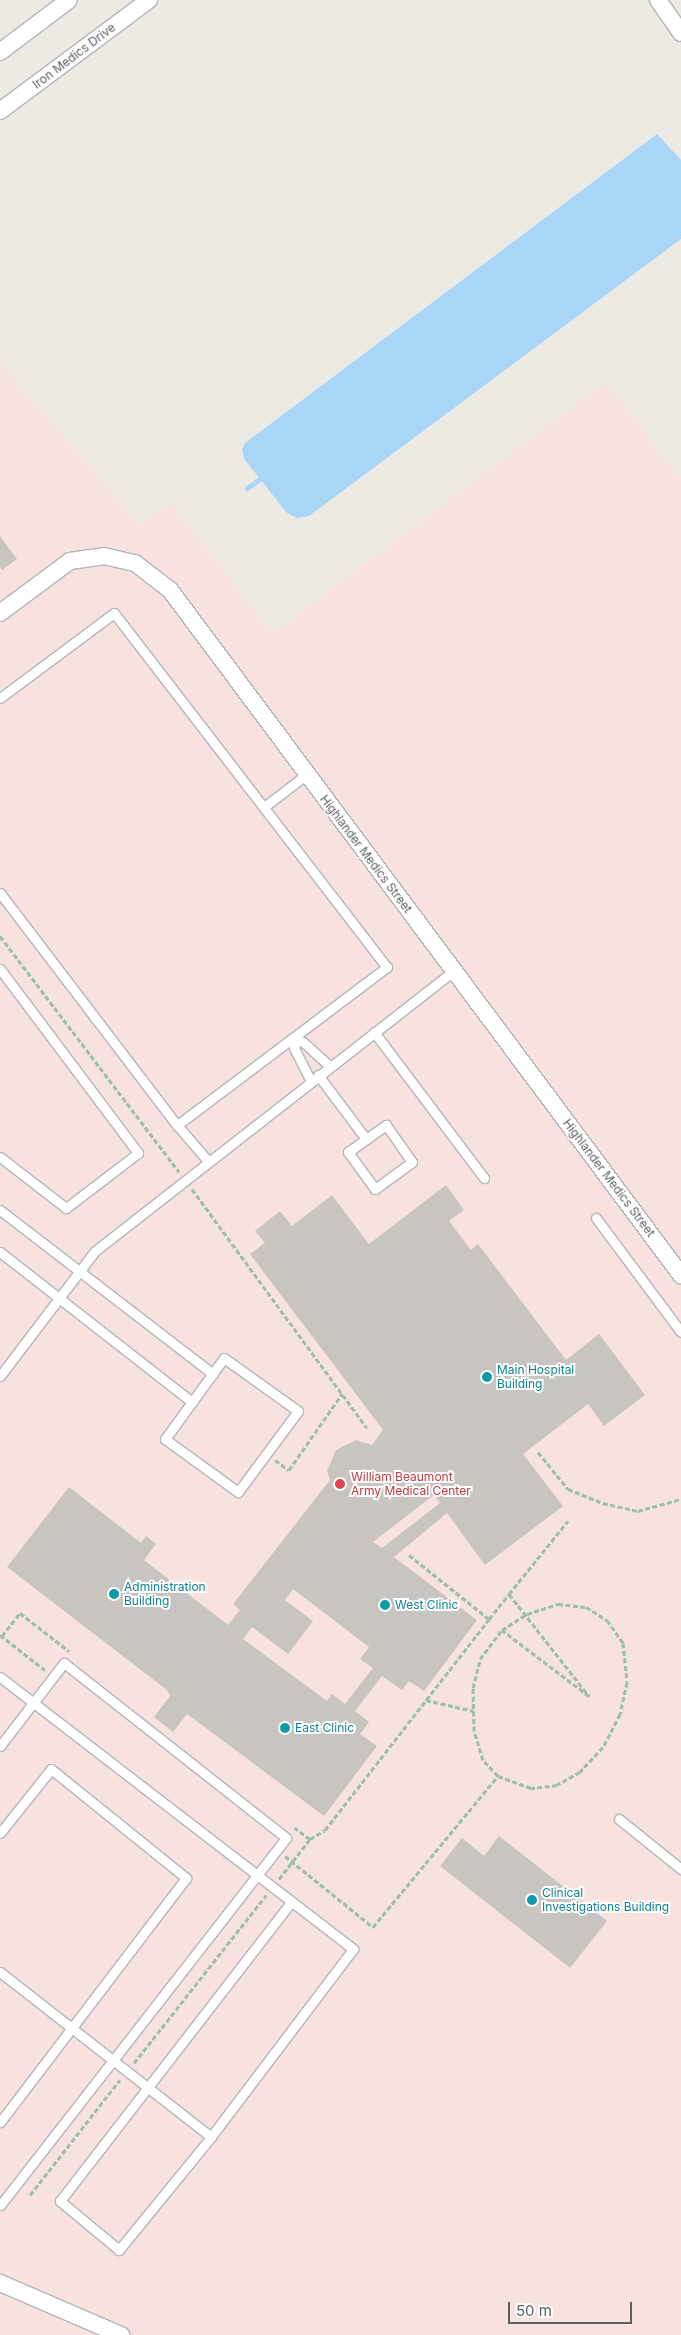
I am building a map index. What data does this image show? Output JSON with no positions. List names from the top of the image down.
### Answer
{
  "streets": {
    "street": ["Iron Medics Drive", "Highlander Medics Street"]
  },
  "places": [
    "Main Hospital Building",
    "William Beaumont Army Medical Center",
    "Administration Building",
    "West Clinic",
    "East Clinic",
    "Clinical Investigations Building"
  ],
  "scale_bar": "50 m"
}
